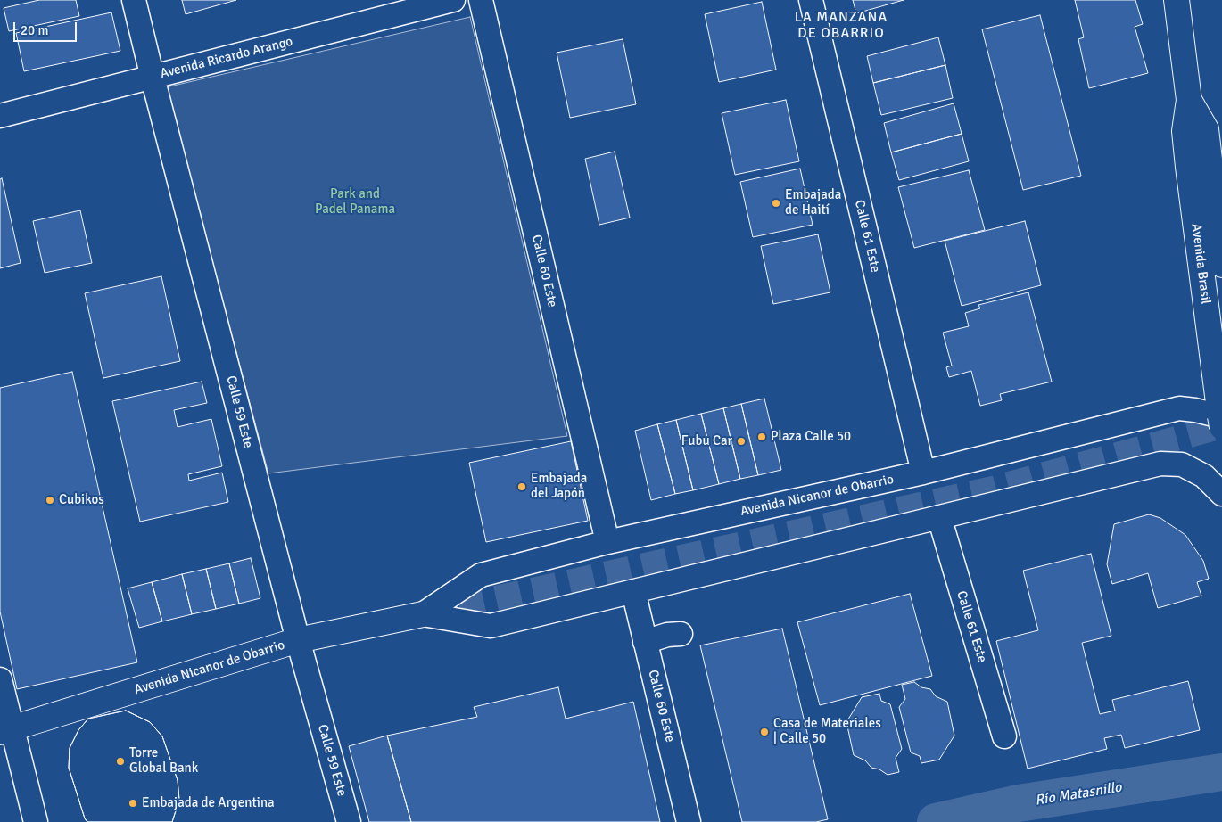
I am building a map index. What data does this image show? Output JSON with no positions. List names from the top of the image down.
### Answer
{
  "streets": {
    "main road": ["Avenida Brasil", "Avenida Nicanor de Obarrio"],
    "street": [
      "Avenida Ricardo Arango",
      "Calle 61 Este",
      "Calle 60 Este",
      "Calle 59 Este"
    ]
  },
  "crossings": [
    ["Avenida Ricardo Arango", "Calle 59 Este"],
    ["Calle 61 Este", "Avenida Nicanor de Obarrio"],
    ["Avenida Brasil", "Avenida Nicanor de Obarrio"],
    ["Calle 60 Este", "Avenida Nicanor de Obarrio"],
    ["Calle 59 Este", "Avenida Nicanor de Obarrio"]
  ],
  "districts": ["LA MANZANA DE OBARRIO"],
  "water": ["Río Matasnillo"],
  "parks": ["Park and Padel Panama"],
  "places": [
    "Embajada de Haití",
    "Plaza Calle 50",
    "Fubu Car",
    "Embajada del Japón",
    "Cubikos",
    "Casa de Materiales | Calle 50",
    "Torre Global Bank",
    "Embajada de Argentina"
  ],
  "scale_bar": "20 m"
}
